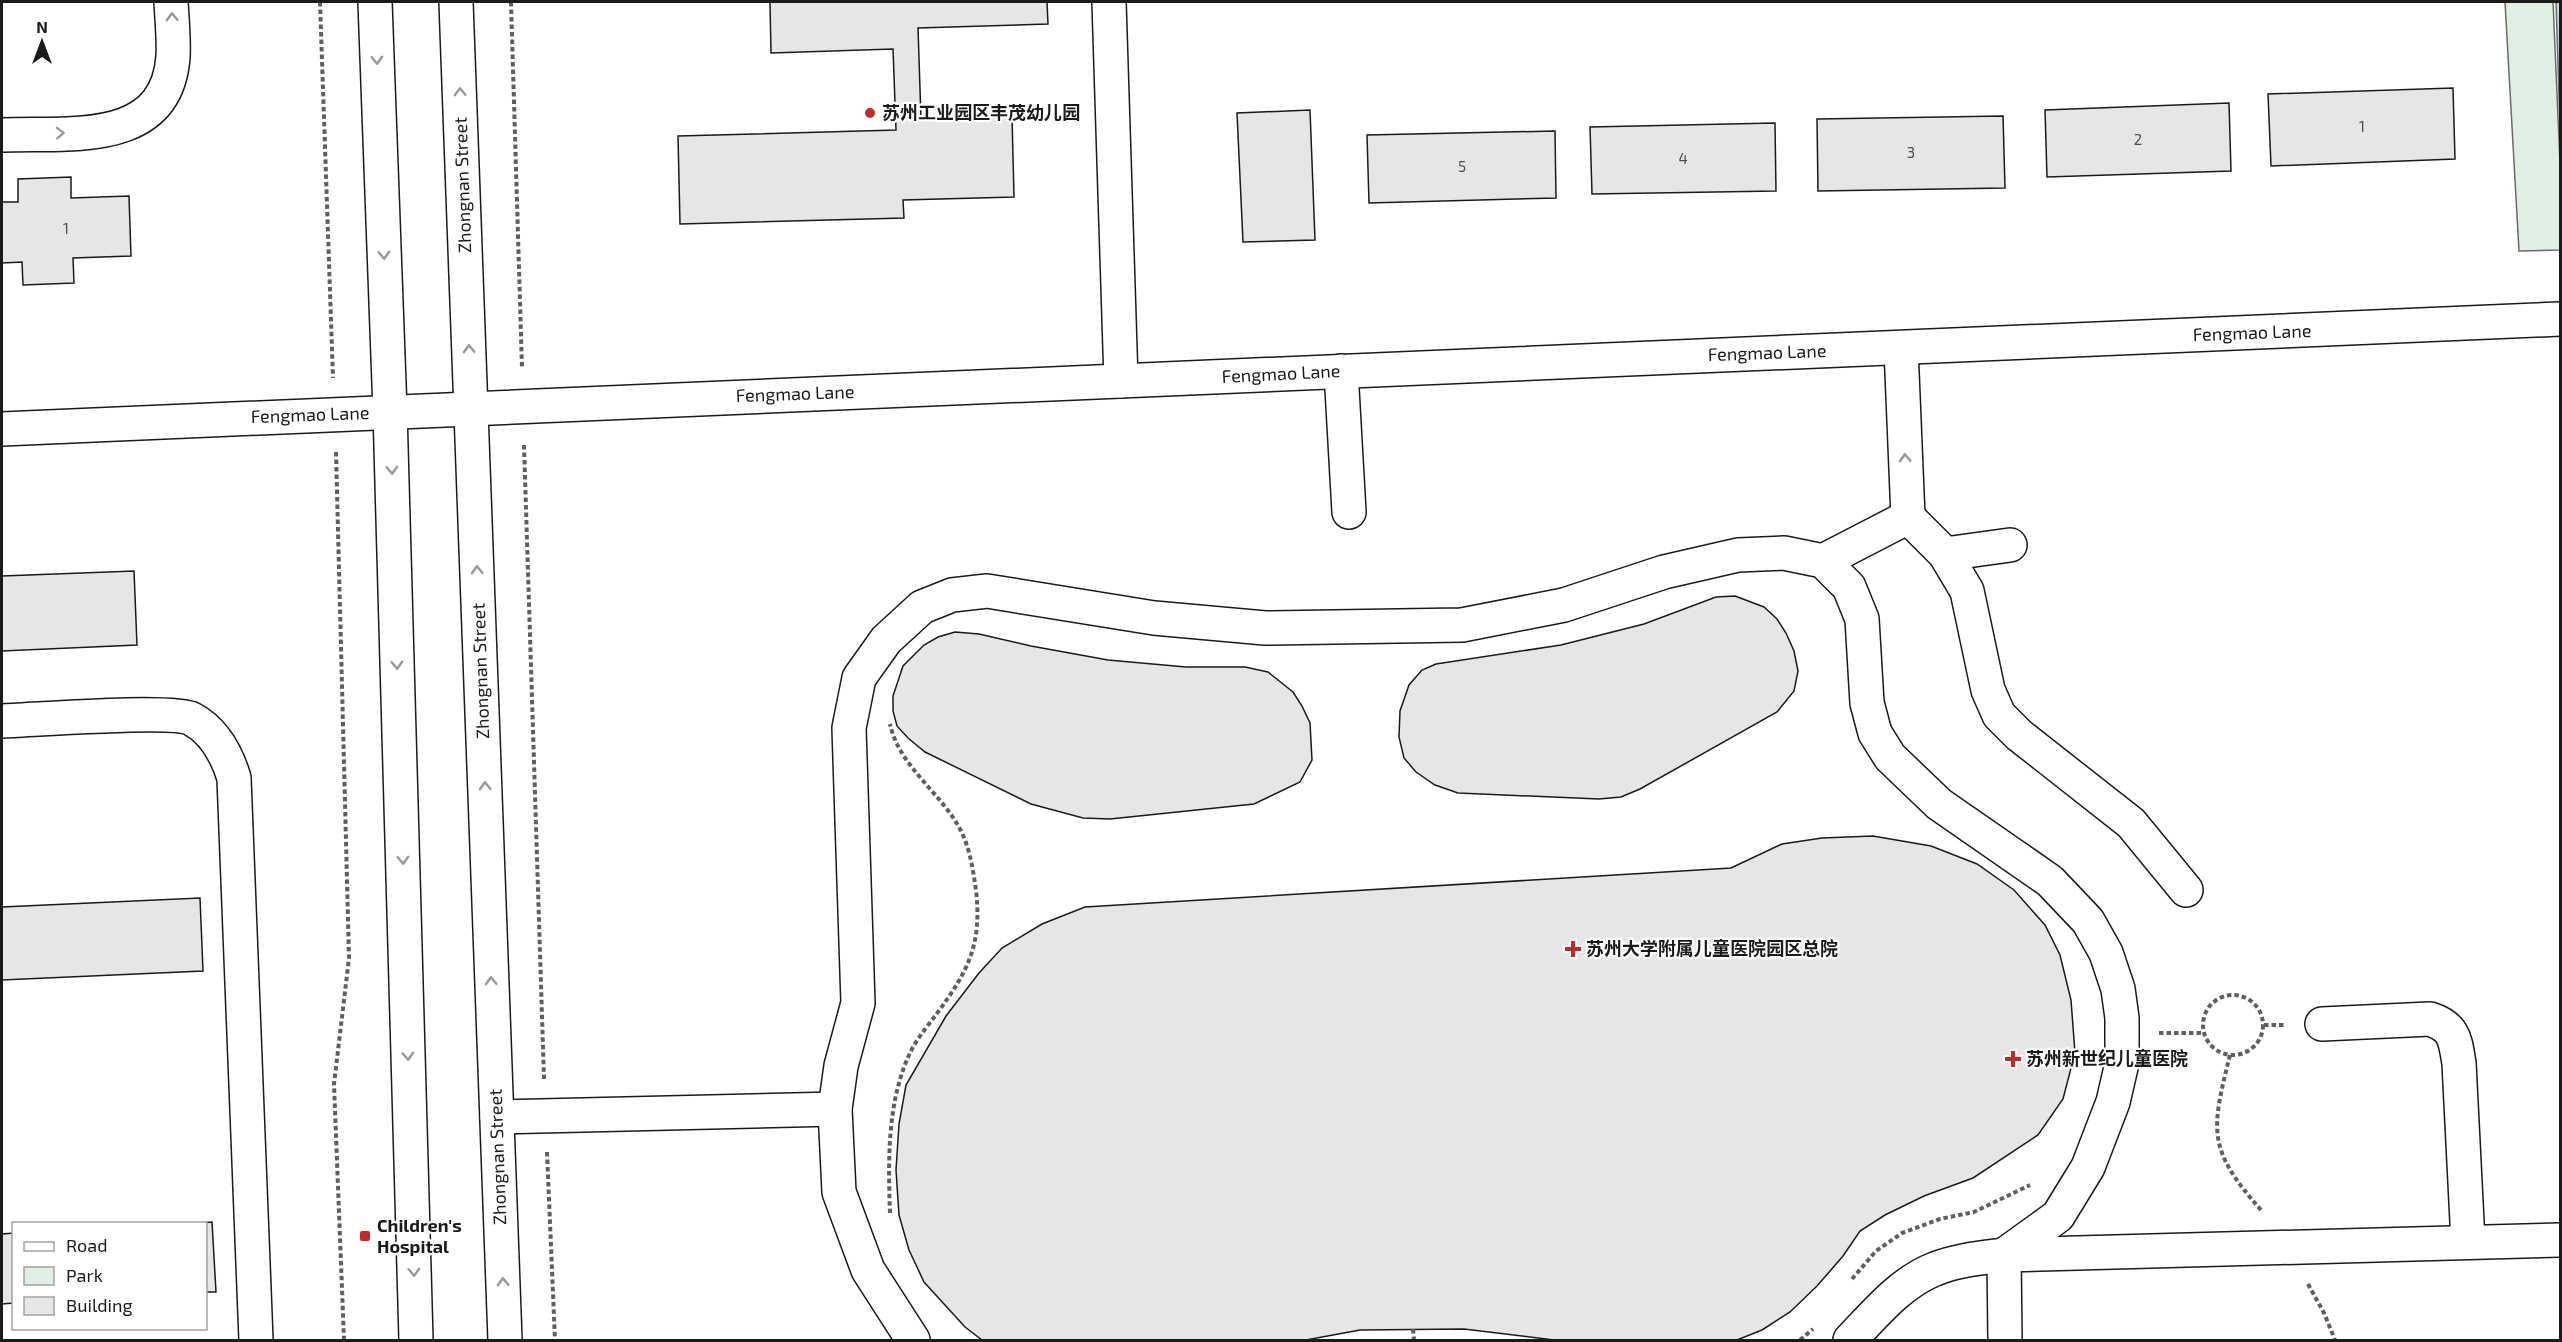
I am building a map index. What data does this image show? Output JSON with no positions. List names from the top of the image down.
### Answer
{
  "streets": {
    "street": ["Zhongnan Street", "Fengmao Lane"]
  },
  "crossings": [
    ["Zhongnan Street", "Fengmao Lane"]
  ],
  "places": {
    "other": ["苏州工业园区丰茂幼儿园"],
    "health": ["苏州大学附属儿童医院园区总院", "苏州新世纪儿童医院"],
    "transit": ["Children's Hospital"]
  },
  "house_numbers": [
    "1",
    "2",
    "3",
    "4",
    "5",
    "1"
  ],
  "legend": ["Road", "Park", "Building"],
  "north": "top"
}
